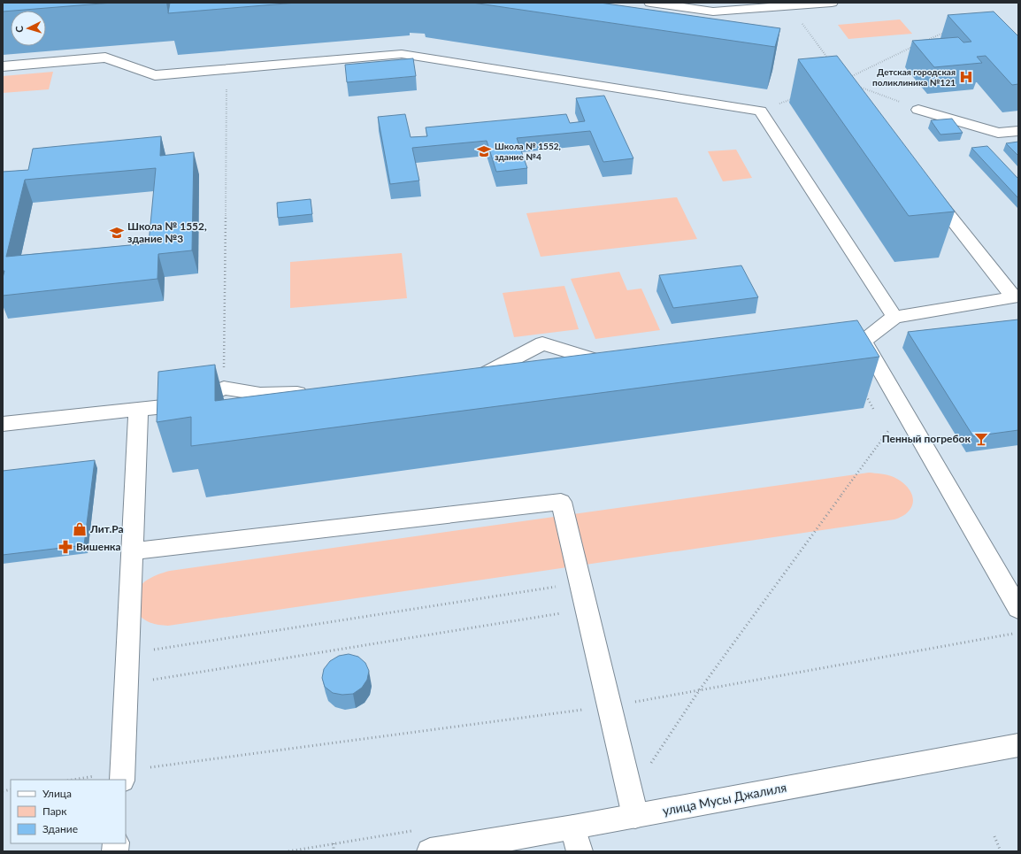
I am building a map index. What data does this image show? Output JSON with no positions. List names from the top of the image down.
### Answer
{
  "streets": {
    "main road": ["улица Мусы Джалиля"]
  },
  "places": {
    "hospital": ["Детская городская поликлиника №121"],
    "school or university": ["Школа № 1552, здание №4", "Школа № 1552, здание №3"],
    "bar": ["Пенный погребок"],
    "shop": ["Лит.Ра"],
    "pharmacy": ["Вишенка"]
  },
  "legend": ["Улица", "Парк", "Здание"],
  "north": "left"
}
